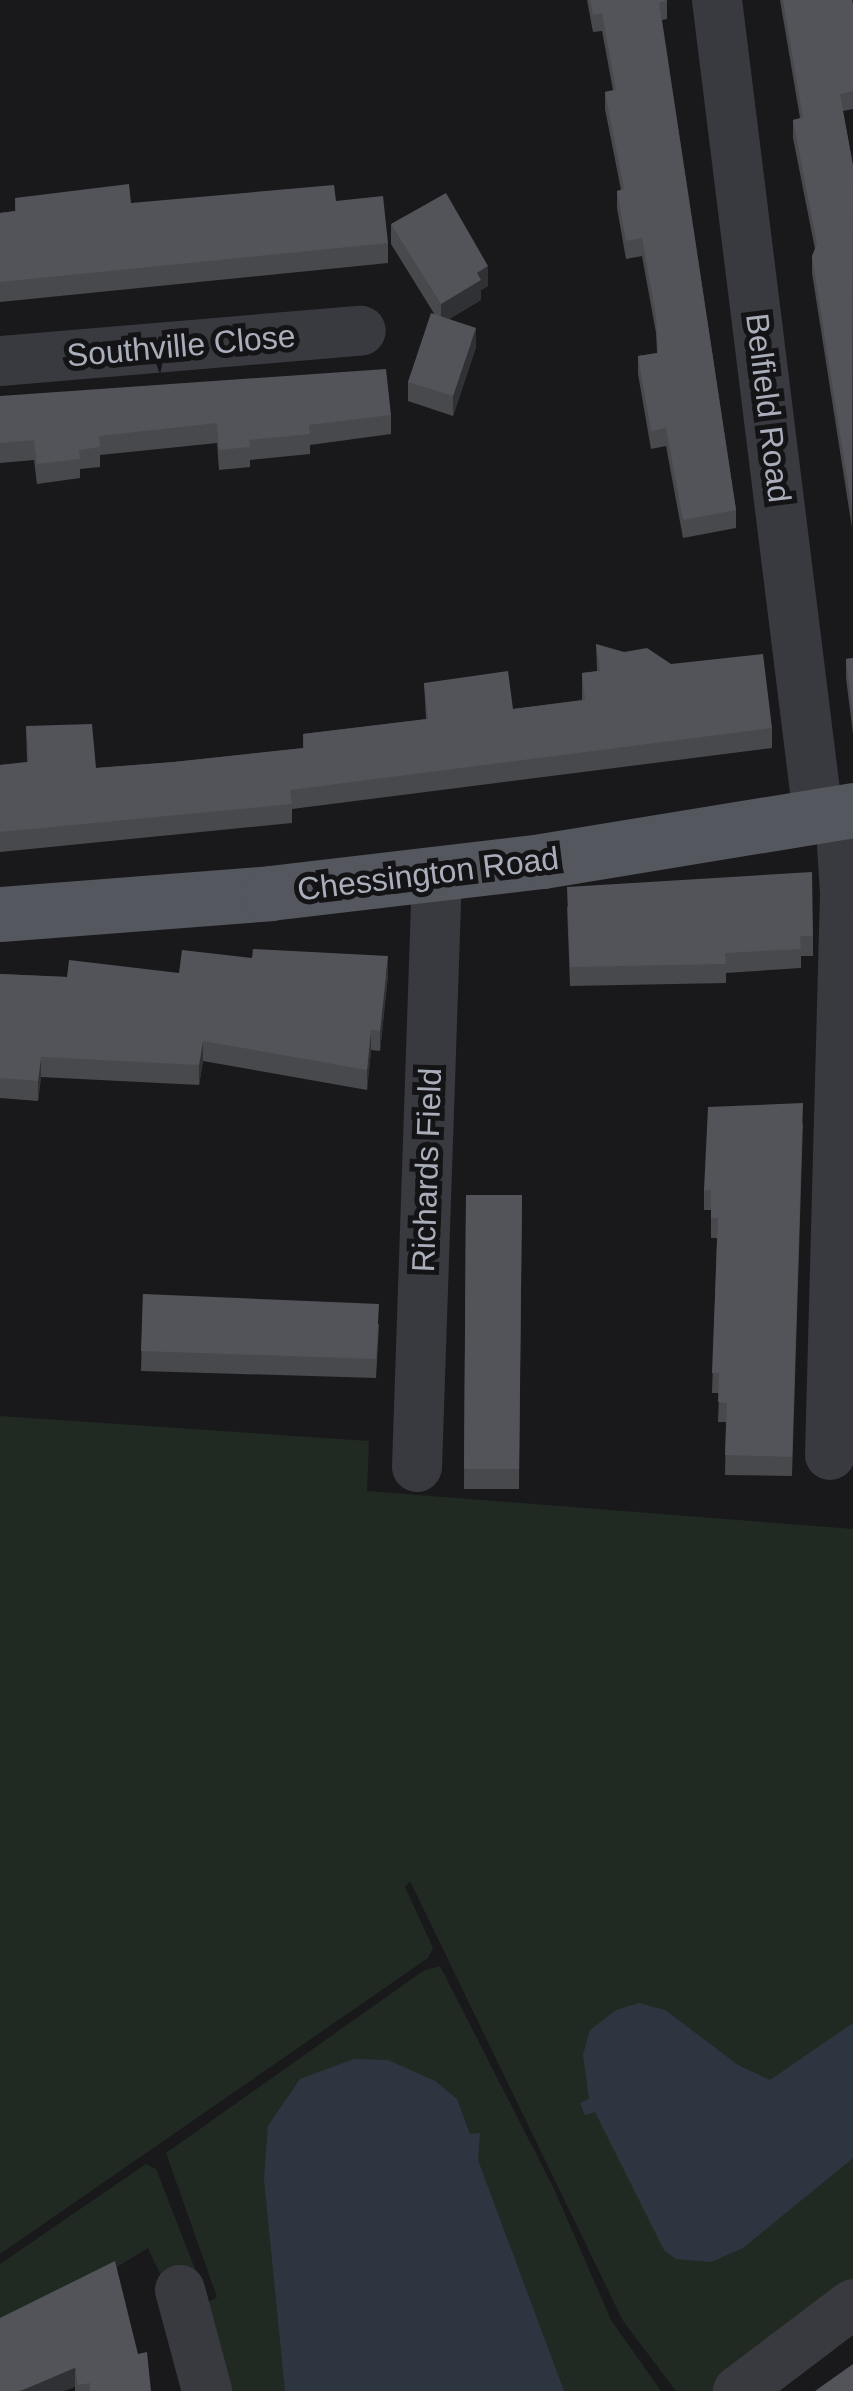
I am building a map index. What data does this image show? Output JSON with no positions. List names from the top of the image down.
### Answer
{
  "streets": {
    "main road": ["Chessington Road"],
    "street": ["Southville Close", "Belfield Road", "Richards Field"]
  },
  "crossings": [
    ["Belfield Road", "Chessington Road"],
    ["Chessington Road", "Richards Field"]
  ]
}
